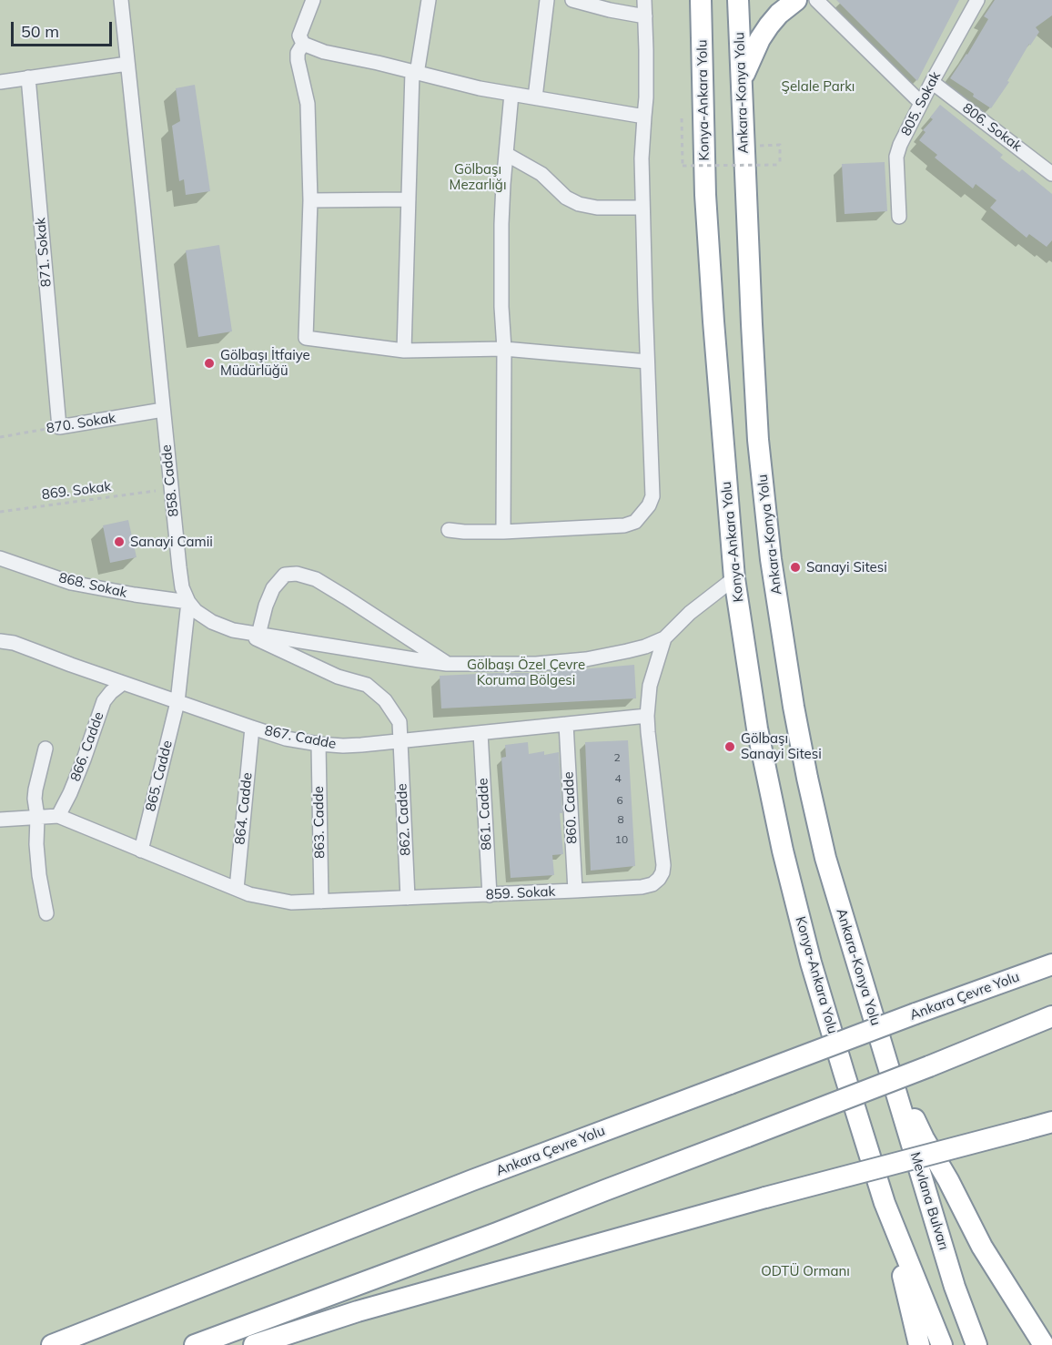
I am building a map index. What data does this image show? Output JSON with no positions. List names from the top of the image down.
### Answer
{
  "streets": {
    "highway": [
      "Ankara-Konya Yolu",
      "Konya-Ankara Yolu",
      "Ankara Çevre Yolu",
      "Mevlana Bulvarı"
    ],
    "street": [
      "805. Sokak",
      "806. Sokak",
      "871. Sokak",
      "870. Sokak",
      "858. Cadde",
      "868. Sokak",
      "867. Cadde",
      "866. Cadde",
      "865. Cadde",
      "860. Cadde",
      "864. Cadde",
      "861. Cadde",
      "862. Cadde",
      "863. Cadde",
      "859. Sokak"
    ],
    "path": ["869. Sokak"]
  },
  "crossings": [
    ["Ankara-Konya Yolu", "Mevlana Bulvarı"],
    ["Konya-Ankara Yolu", "859. Sokak"],
    ["805. Sokak", "806. Sokak"],
    ["871. Sokak", "870. Sokak"],
    ["870. Sokak", "858. Cadde"],
    ["858. Cadde", "868. Sokak"],
    ["867. Cadde", "866. Cadde"],
    ["867. Cadde", "865. Cadde"],
    ["867. Cadde", "860. Cadde"],
    ["867. Cadde", "864. Cadde"],
    ["867. Cadde", "861. Cadde"],
    ["867. Cadde", "862. Cadde"],
    ["867. Cadde", "863. Cadde"],
    ["867. Cadde", "859. Sokak"],
    ["866. Cadde", "859. Sokak"],
    ["865. Cadde", "859. Sokak"],
    ["860. Cadde", "859. Sokak"],
    ["864. Cadde", "859. Sokak"],
    ["861. Cadde", "859. Sokak"],
    ["862. Cadde", "859. Sokak"],
    ["863. Cadde", "859. Sokak"]
  ],
  "parks": [
    "Şelale Parkı",
    "Gölbaşı Mezarlığı",
    "Gölbaşı Özel Çevre Koruma Bölgesi",
    "ODTÜ Ormanı"
  ],
  "places": [
    "Gölbaşı İtfaiye Müdürlüğü",
    "Sanayi Camii",
    "Sanayi Sitesi",
    "Gölbaşı Sanayi Sitesi"
  ],
  "house_numbers": [
    "2",
    "4",
    "6",
    "8",
    "10"
  ],
  "scale_bar": "50 m"
}
